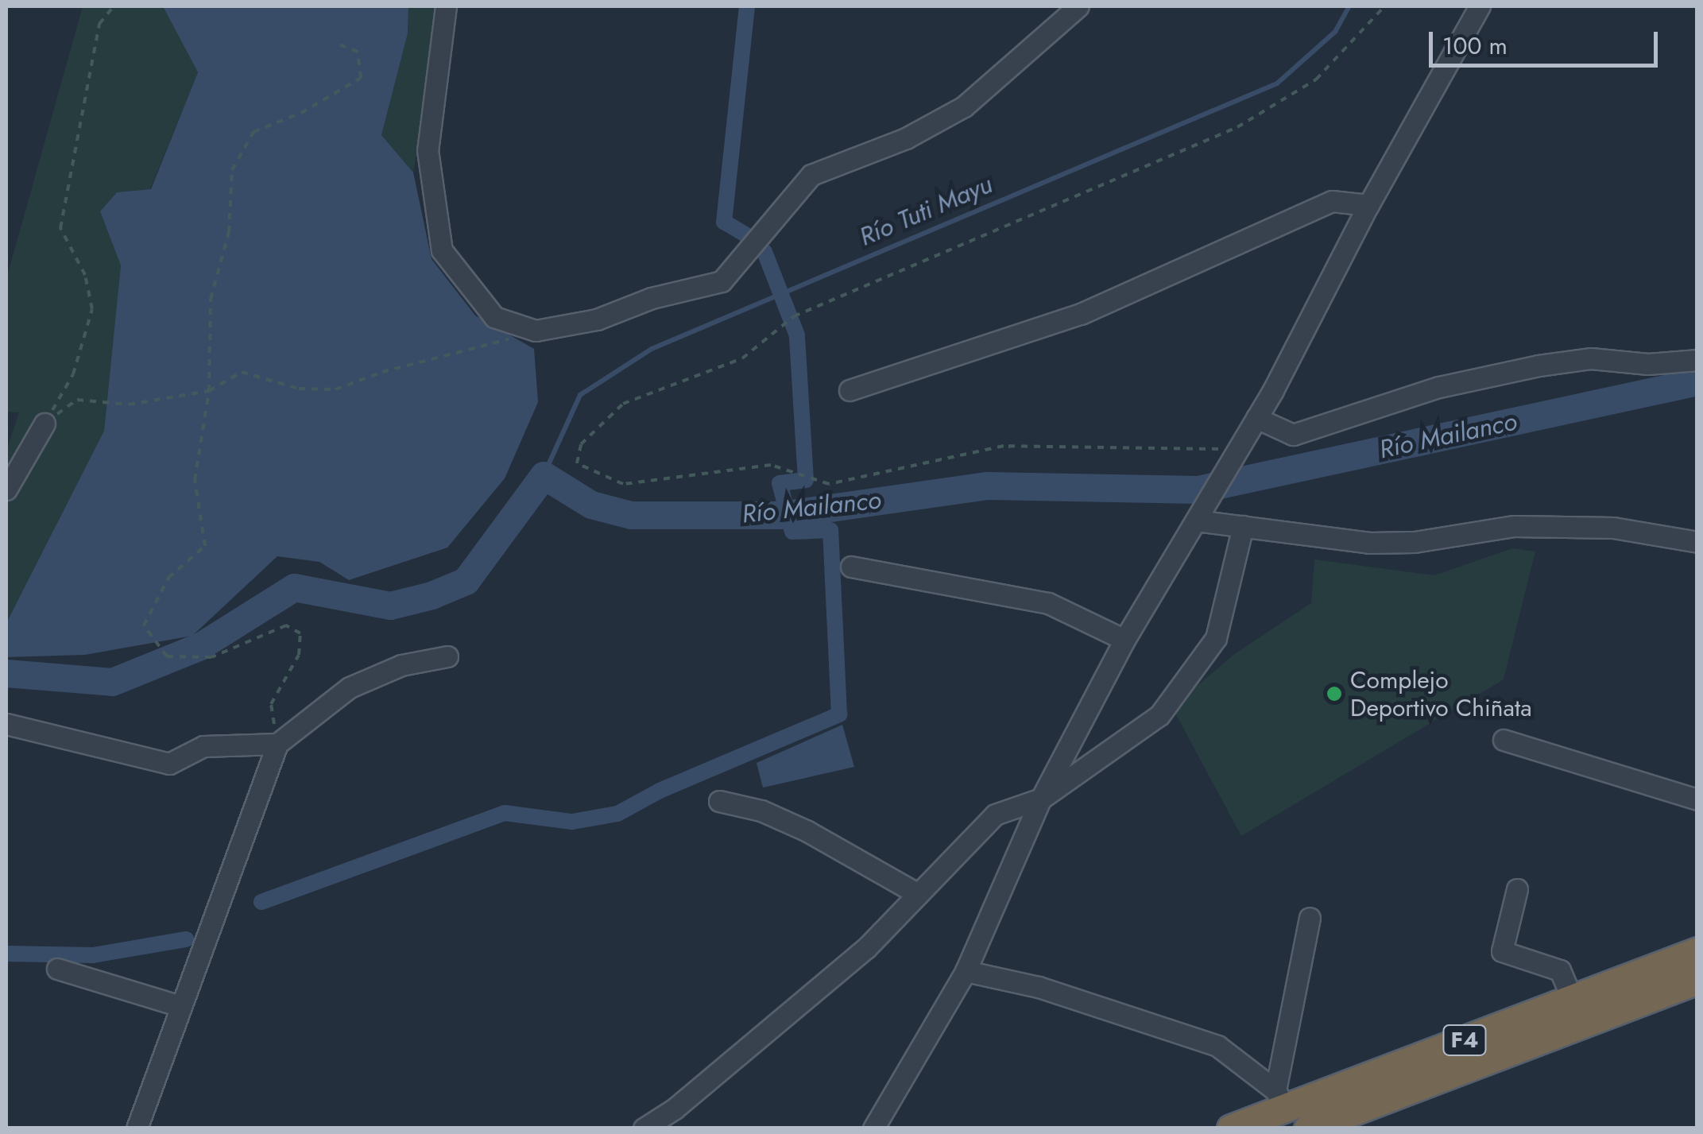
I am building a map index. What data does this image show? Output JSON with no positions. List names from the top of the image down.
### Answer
{
  "streets": {
    "highway": ["F4"]
  },
  "water": ["Río Tuti Mayu", "Río Mailanco"],
  "places": ["Complejo Deportivo Chiñata"],
  "scale_bar": "100 m"
}
